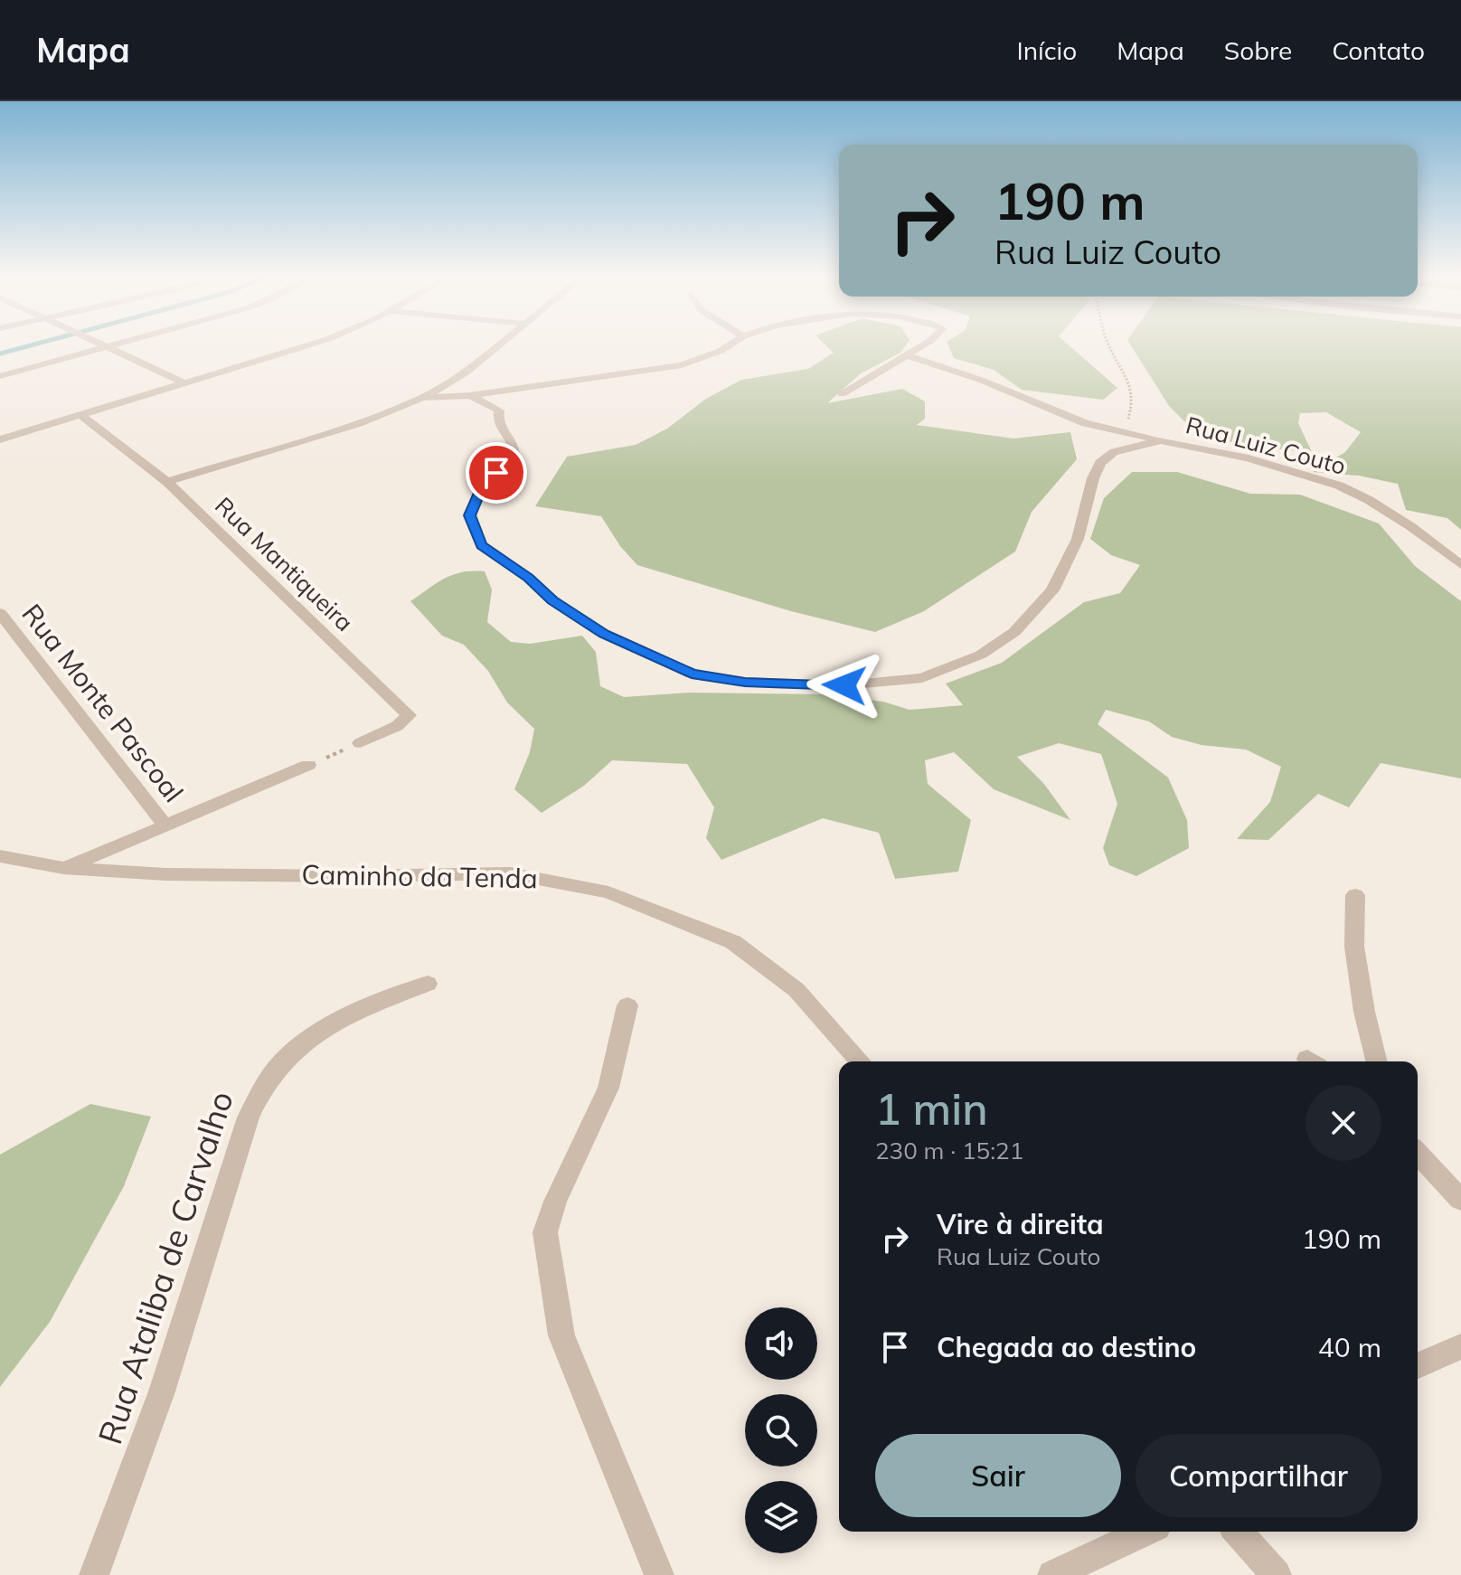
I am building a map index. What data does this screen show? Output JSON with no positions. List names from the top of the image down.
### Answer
{
  "streets": {
    "street": [
      "Rua Luiz Couto",
      "Rua Mantiqueira",
      "Rua Monte Pascoal",
      "Caminho da Tenda",
      "Rua Ataliba de Carvalho"
    ]
  },
  "page": {
    "header": "Mapa",
    "nav": [
      "Início",
      "Mapa",
      "Sobre",
      "Contato"
    ],
    "turn": ["190 m", "Rua Luiz Couto"],
    "heading": ["1 min", "230 m · 15:21"],
    "list": [
      {
        "name": "Vire à direita",
        "note": "Rua Luiz Couto",
        "value": "190 m"
      },
      {
        "name": "Chegada ao destino",
        "value": "40 m"
      }
    ],
    "buttons": ["Sair", "Compartilhar"]
  }
}
